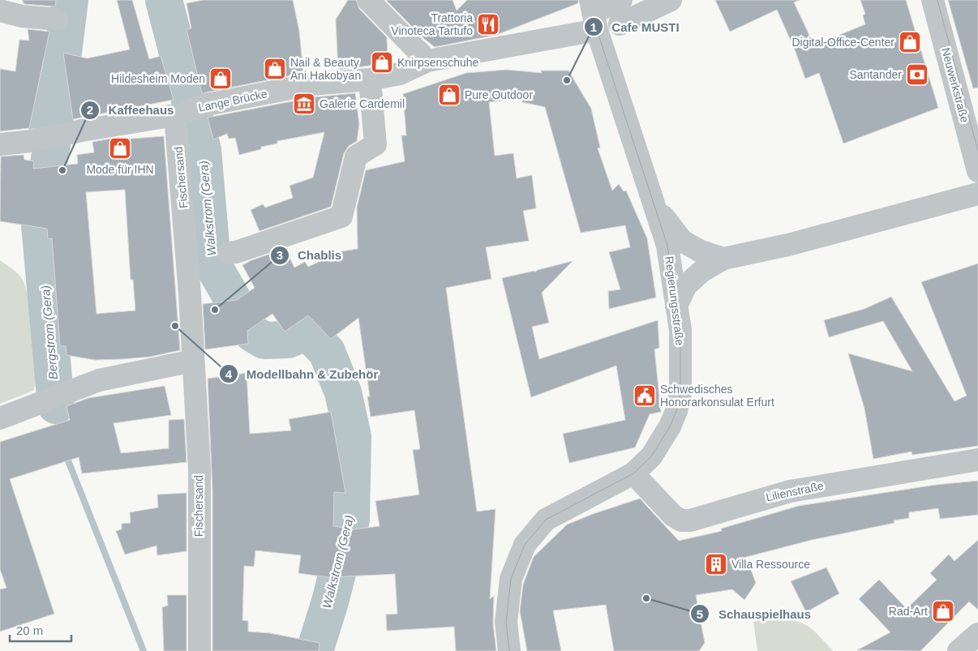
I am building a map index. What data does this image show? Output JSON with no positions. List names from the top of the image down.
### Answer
{
  "streets": {
    "street": [
      "Neuwerkstraße",
      "Lange Brücke",
      "Fischersand",
      "Regierungsstraße",
      "Lilienstraße"
    ]
  },
  "crossings": [
    ["Lange Brücke", "Fischersand"],
    ["Lange Brücke", "Regierungsstraße"],
    ["Regierungsstraße", "Lilienstraße"]
  ],
  "water": ["Walkstrom (Gera)", "Bergstrom (Gera)"],
  "places": {
    "restaurant": ["Trattoria Vinoteca Tartufo"],
    "shop": [
      "Digital-Office-Center",
      "Knirpsenschuhe",
      "Nail & Beauty Ani Hakobyan",
      "Hildesheim Moden",
      "Pure Outdoor",
      "Mode für IHN",
      "Rad-Art"
    ],
    "bank": ["Santander"],
    "other": [
      "Cafe MUSTI",
      "Kaffeehaus",
      "Chablis",
      "Modellbahn & Zubehör",
      "Schauspielhaus"
    ],
    "museum": ["Galerie Cardemil"],
    "public building": ["Schwedisches Honorarkonsulat Erfurt"],
    "building": ["Villa Ressource"]
  },
  "scale_bar": "20 m"
}
